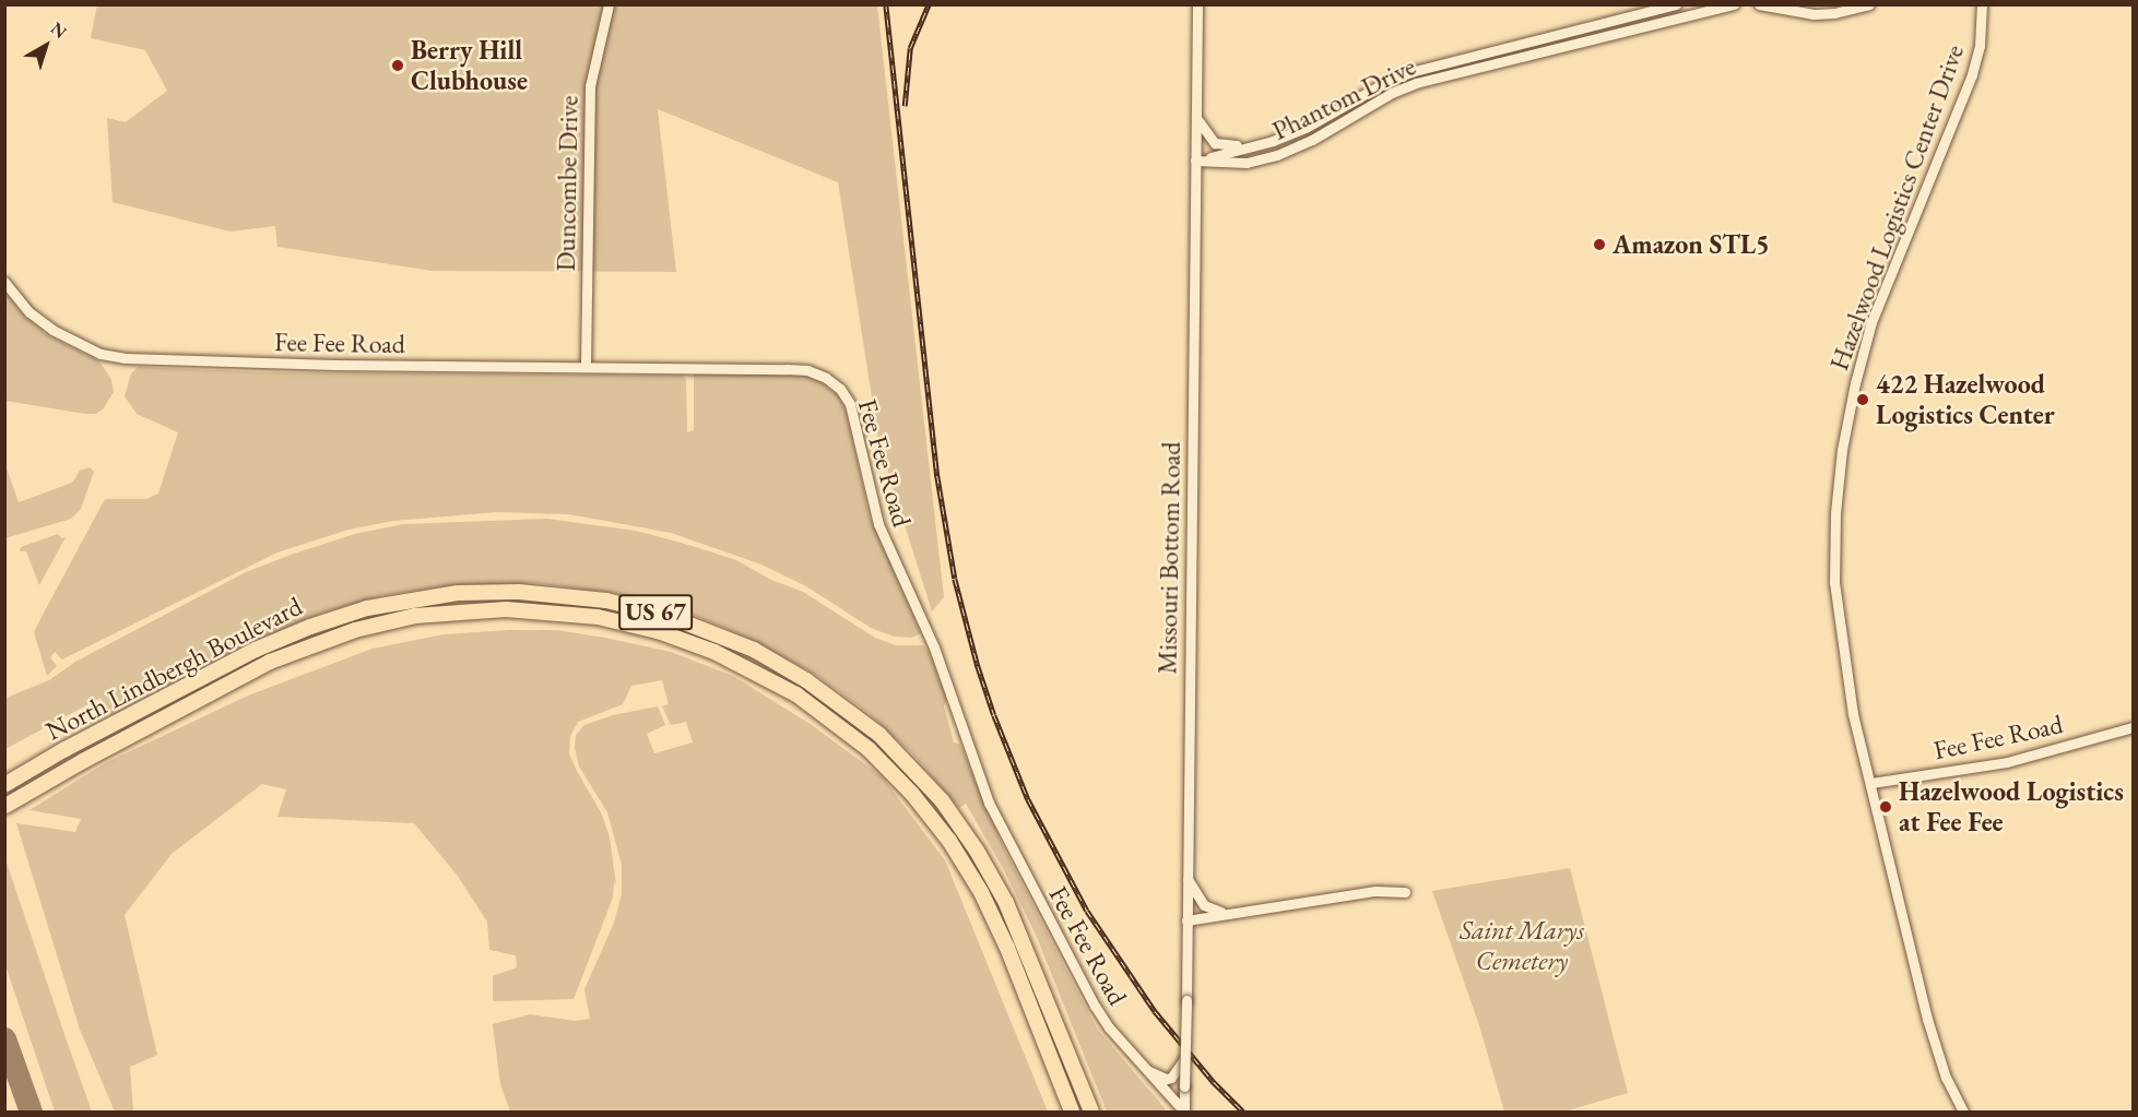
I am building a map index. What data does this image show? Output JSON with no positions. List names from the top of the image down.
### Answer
{
  "streets": {
    "highway": ["US 67", "North Lindbergh Boulevard"],
    "street": [
      "Phantom Drive",
      "Duncombe Drive",
      "Hazelwood Logistics Center Drive",
      "Fee Fee Road",
      "Missouri Bottom Road"
    ]
  },
  "crossings": [
    ["Phantom Drive", "Missouri Bottom Road"],
    ["Duncombe Drive", "Fee Fee Road"],
    ["Hazelwood Logistics Center Drive", "Fee Fee Road"],
    ["Fee Fee Road", "Missouri Bottom Road"]
  ],
  "parks": ["Saint Marys Cemetery"],
  "places": [
    "Berry Hill Clubhouse",
    "Amazon STL5",
    "422 Hazelwood Logistics Center",
    "Hazelwood Logistics at Fee Fee"
  ],
  "north": "top right"
}
